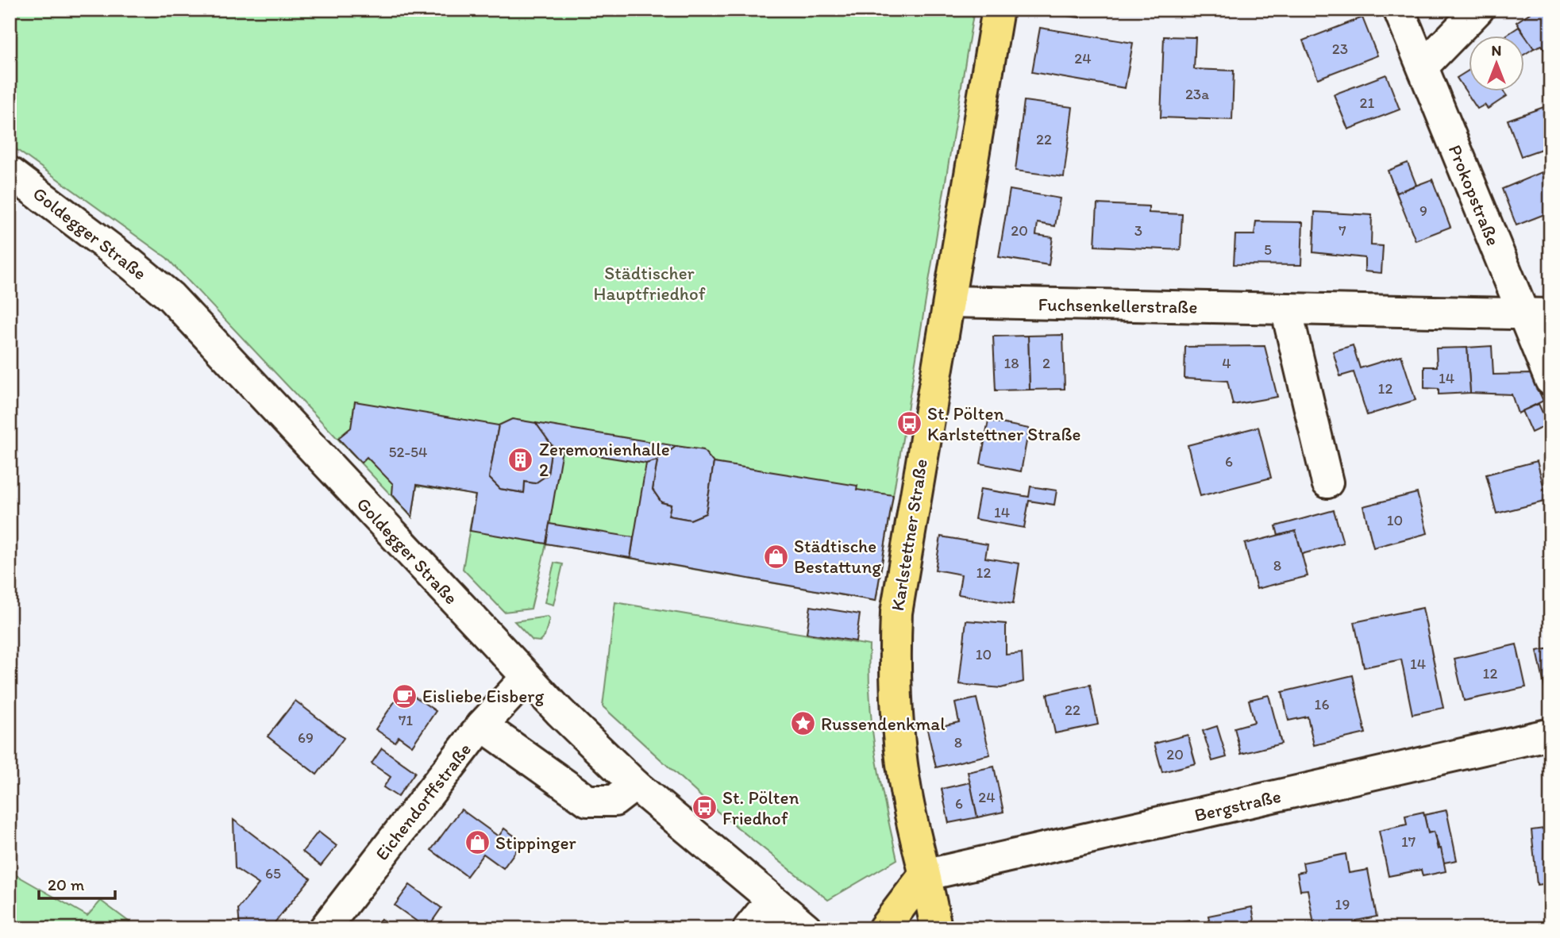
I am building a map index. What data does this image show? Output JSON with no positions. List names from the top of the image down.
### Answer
{
  "streets": {
    "main road": ["Karlstettner Straße"],
    "street": [
      "Prokopstraße",
      "Goldegger Straße",
      "Fuchsenkellerstraße",
      "Eichendorffstraße",
      "Bergstraße"
    ]
  },
  "crossings": [
    ["Prokopstraße", "Fuchsenkellerstraße"],
    ["Goldegger Straße", "Eichendorffstraße"],
    ["Fuchsenkellerstraße", "Karlstettner Straße"],
    ["Karlstettner Straße", "Bergstraße"]
  ],
  "parks": ["Städtischer Hauptfriedhof"],
  "places": {
    "bus stop": ["St. Pölten Karlstettner Straße", "St. Pölten Friedhof"],
    "building": ["Zeremonienhalle 2"],
    "shop": ["Städtische Bestattung", "Stippinger"],
    "cafe": ["Eisliebe Eisberg"],
    "place": ["Russendenkmal"]
  },
  "house_numbers": [
    "23",
    "24",
    "23a",
    "21",
    "22",
    "9",
    "20",
    "3",
    "7",
    "5",
    "18",
    "2",
    "4",
    "14",
    "12",
    "52-54",
    "6",
    "14",
    "10",
    "8",
    "12",
    "10",
    "14",
    "12",
    "16",
    "22",
    "71",
    "69",
    "8",
    "20",
    "24",
    "6",
    "17",
    "65",
    "19"
  ],
  "scale_bar": "20 m",
  "north": "top"
}
